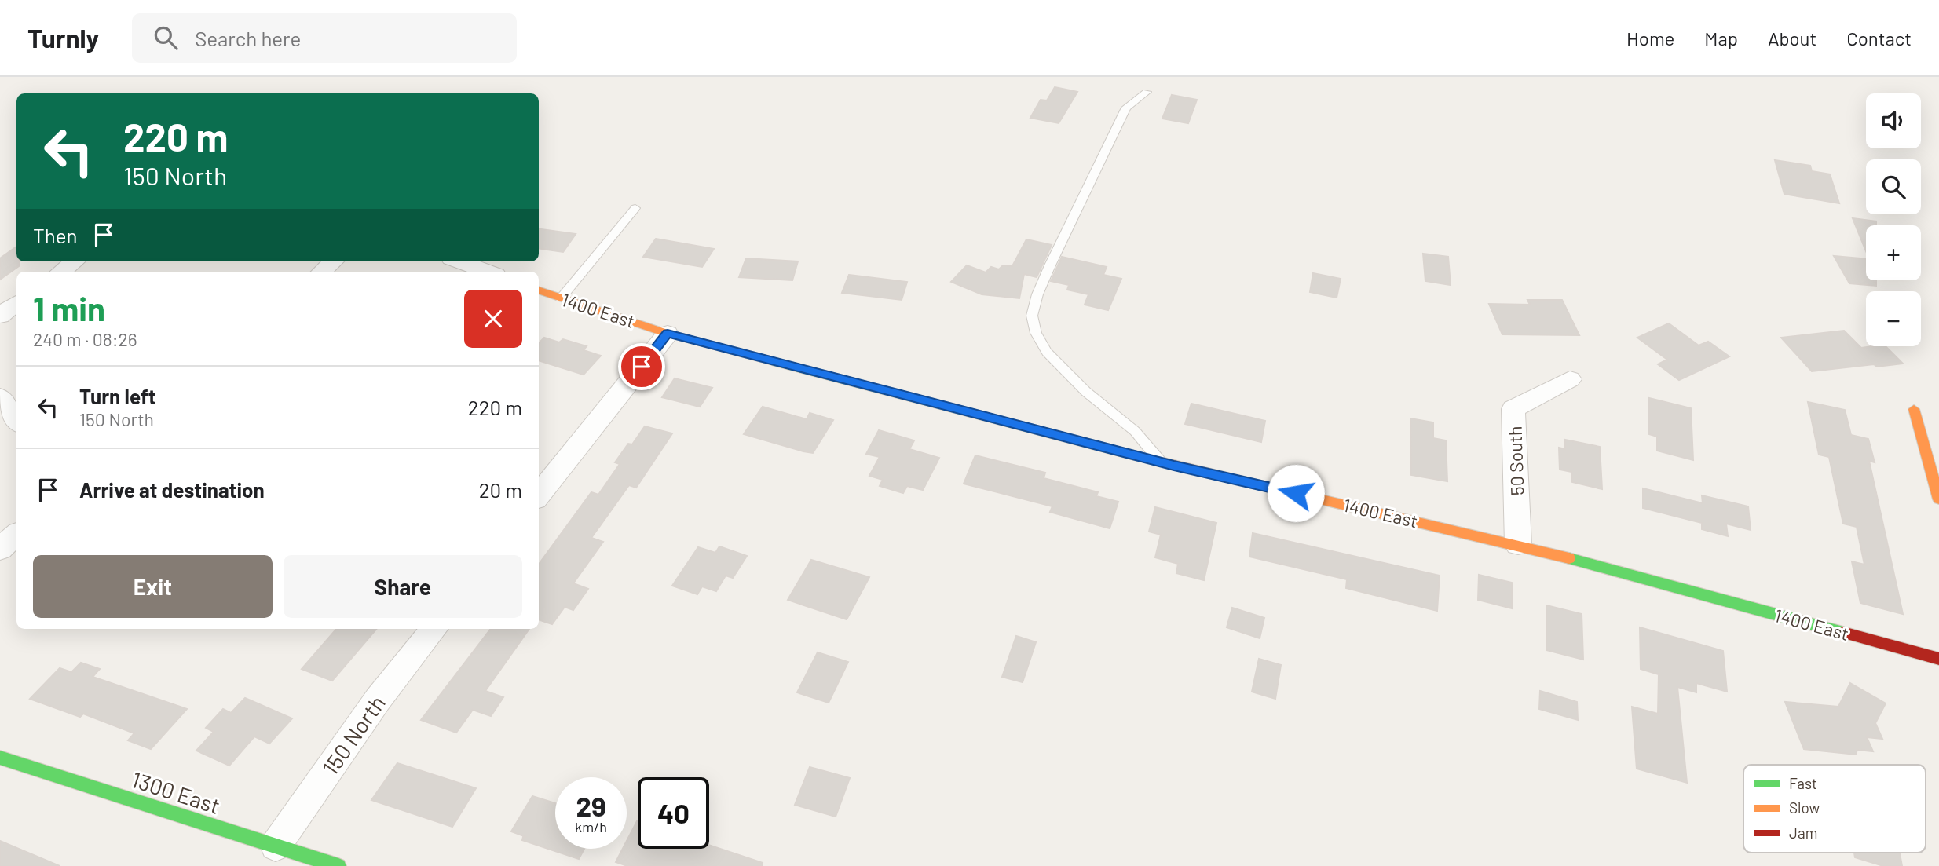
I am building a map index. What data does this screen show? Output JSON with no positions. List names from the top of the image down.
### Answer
{
  "streets": {
    "street": [
      "1400 East",
      "50 South",
      "150 North",
      "1300 East"
    ]
  },
  "crossings": [
    ["1400 East", "50 South"],
    ["150 North", "1300 East"]
  ],
  "legend": ["Fast", "Slow", "Jam"],
  "page": {
    "header": "Turnly",
    "search": "Search here",
    "nav": [
      "Home",
      "Map",
      "About",
      "Contact"
    ],
    "map_buttons": ["+", "−"],
    "turn": ["220 m", "150 North"],
    "then": "Then",
    "heading": ["1 min", "240 m · 08:26"],
    "list": [
      {
        "name": "Turn left",
        "note": "150 North",
        "value": "220 m"
      },
      {
        "name": "Arrive at destination",
        "value": "20 m"
      }
    ],
    "buttons": ["Exit", "Share"],
    "speed": "29 km/h",
    "limit": "40"
  }
}
